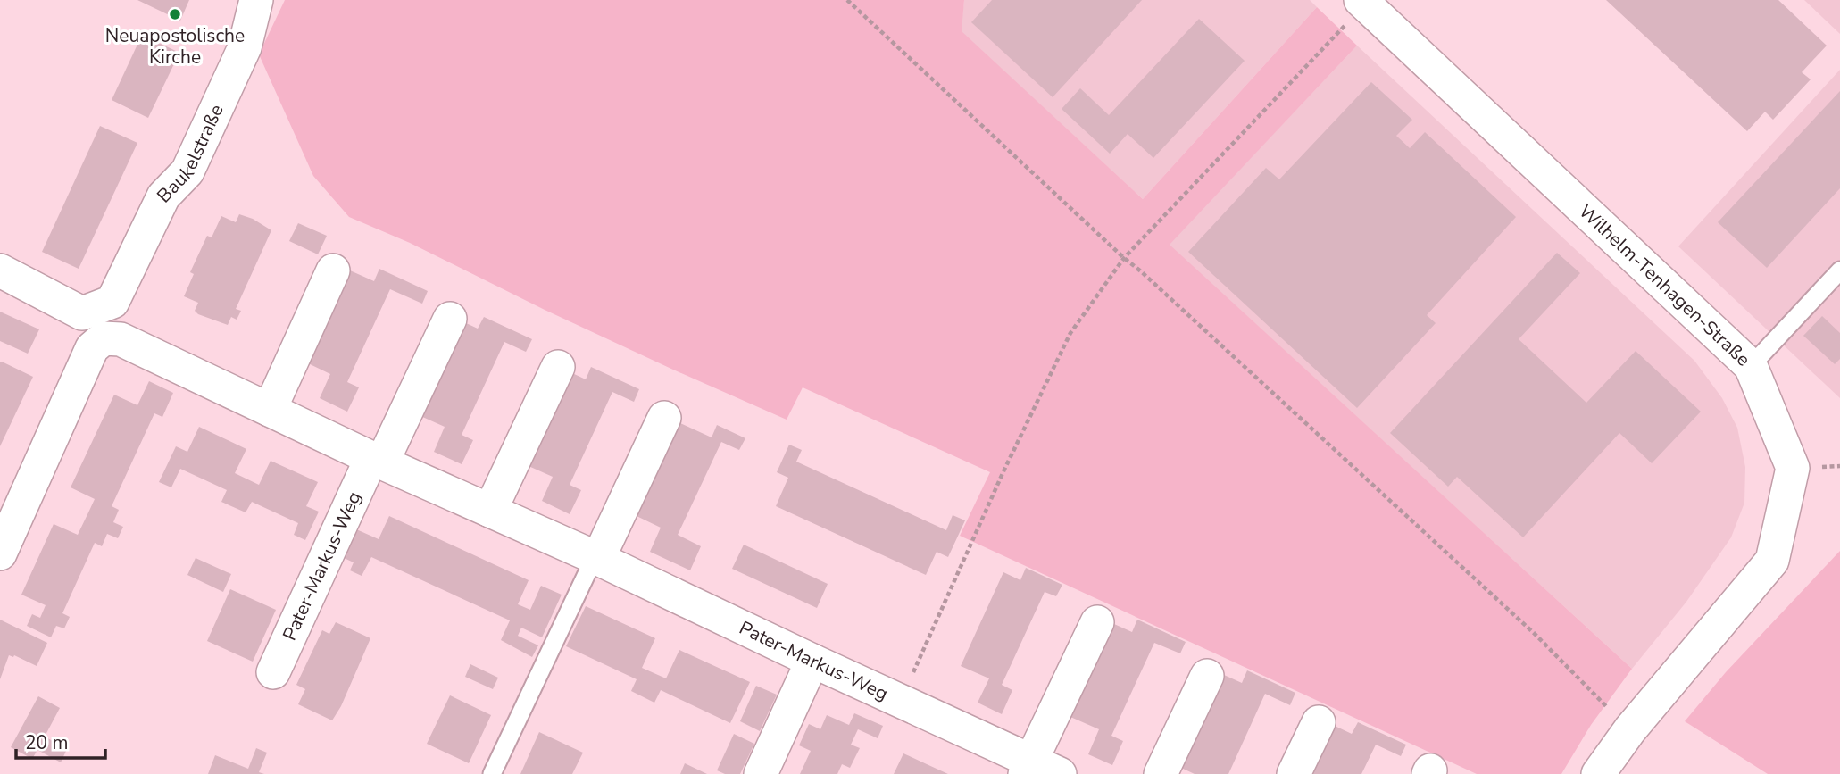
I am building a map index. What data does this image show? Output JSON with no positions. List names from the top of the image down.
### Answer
{
  "streets": {
    "street": ["Baukelstraße", "Wilhelm-Tenhagen-Straße", "Pater-Markus-Weg"]
  },
  "places": ["Neuapostolische Kirche"],
  "scale_bar": "20 m"
}
